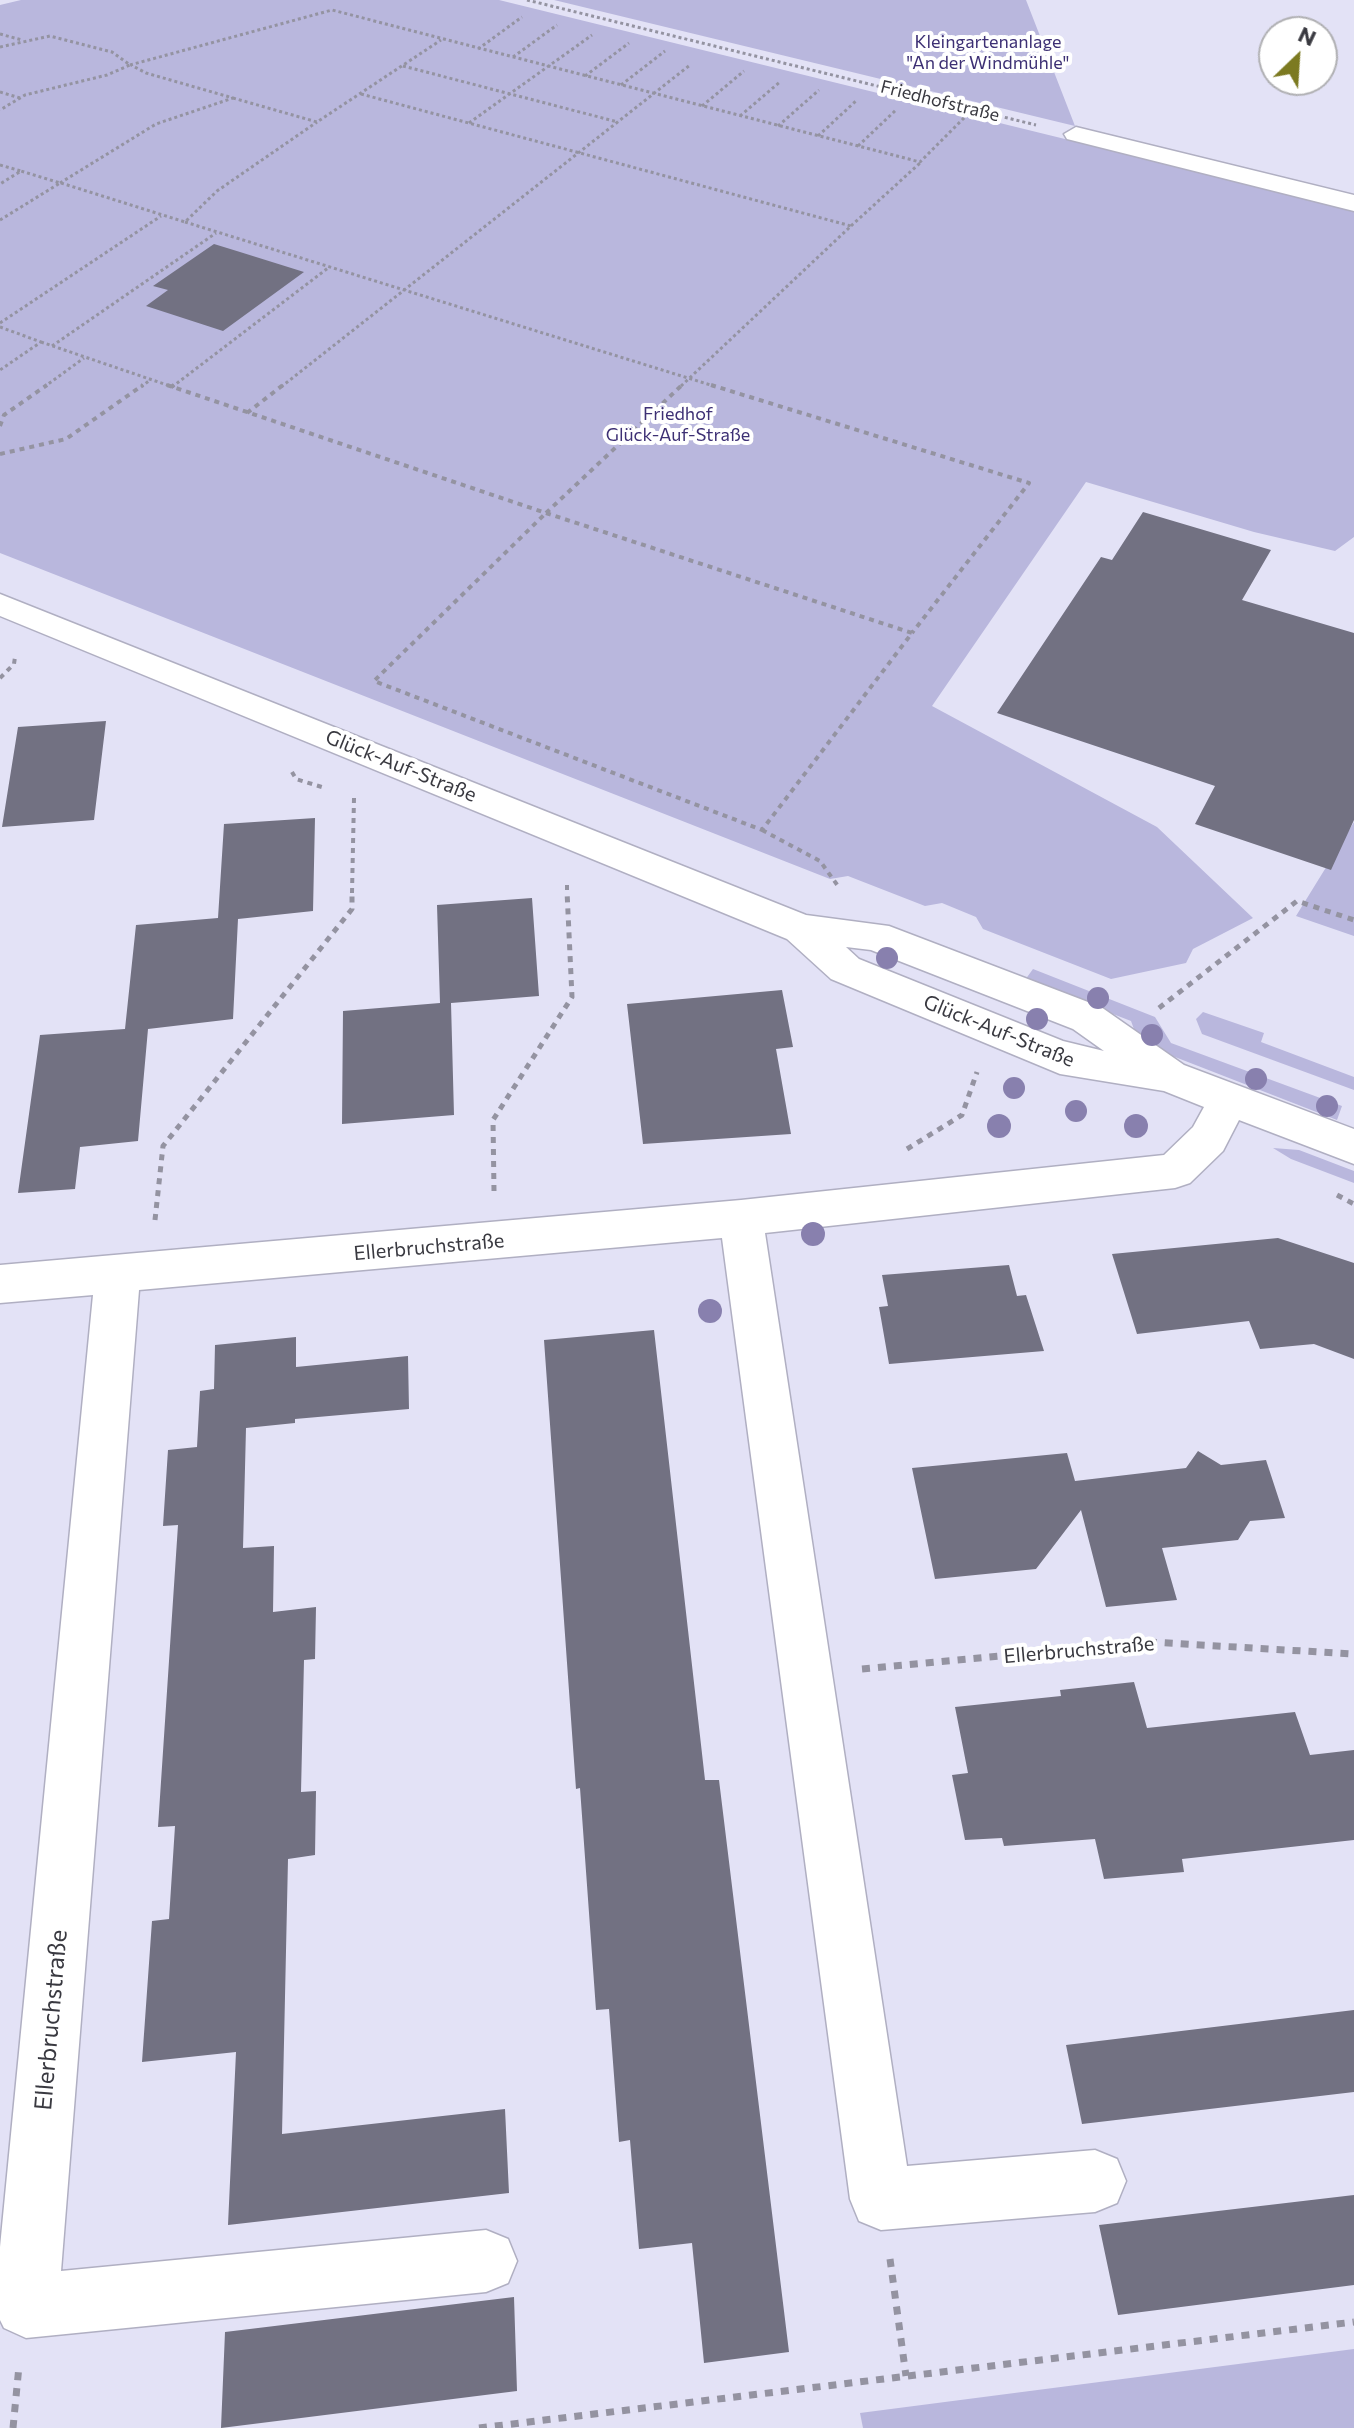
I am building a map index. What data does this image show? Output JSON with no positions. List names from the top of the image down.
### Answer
{
  "streets": {
    "street": ["Glück-Auf-Straße", "Ellerbruchstraße"],
    "path": ["Friedhofstraße"]
  },
  "crossings": [
    ["Glück-Auf-Straße", "Ellerbruchstraße"]
  ],
  "parks": ["Kleingartenanlage \"An der Windmühle\"", "Friedhof Glück-Auf-Straße"],
  "north": "top right"
}
